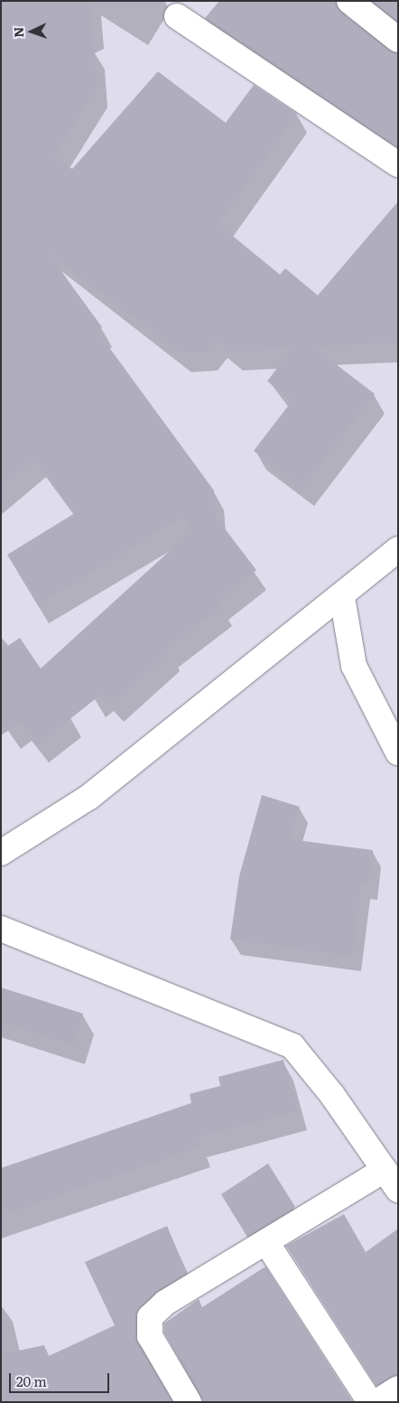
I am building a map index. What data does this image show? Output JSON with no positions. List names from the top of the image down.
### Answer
{
  "scale_bar": "20 m",
  "north": "left"
}
